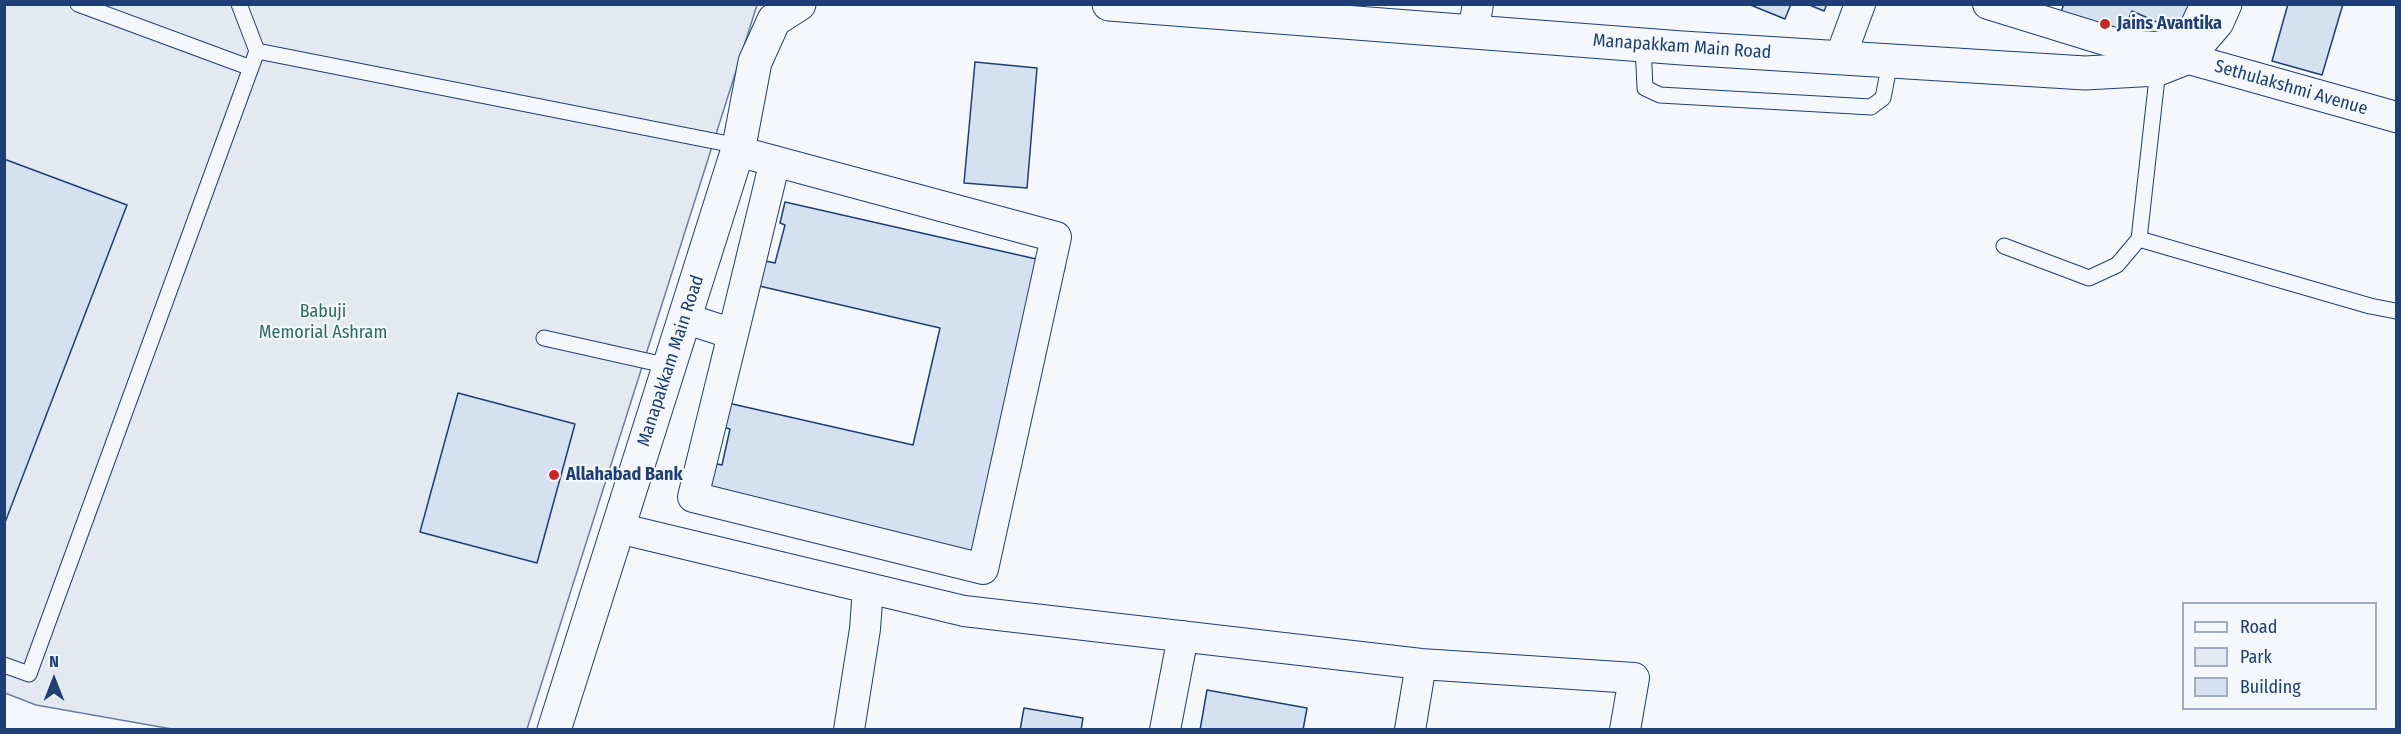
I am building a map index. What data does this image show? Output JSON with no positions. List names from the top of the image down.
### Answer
{
  "streets": {
    "main road": ["Manapakkam Main Road"],
    "street": ["Sethulakshmi Avenue"]
  },
  "crossings": [
    ["Manapakkam Main Road", "Sethulakshmi Avenue"]
  ],
  "parks": ["Babuji Memorial Ashram"],
  "places": ["Jains Avantika", "Allahabad Bank"],
  "legend": ["Road", "Park", "Building"],
  "north": "top"
}
